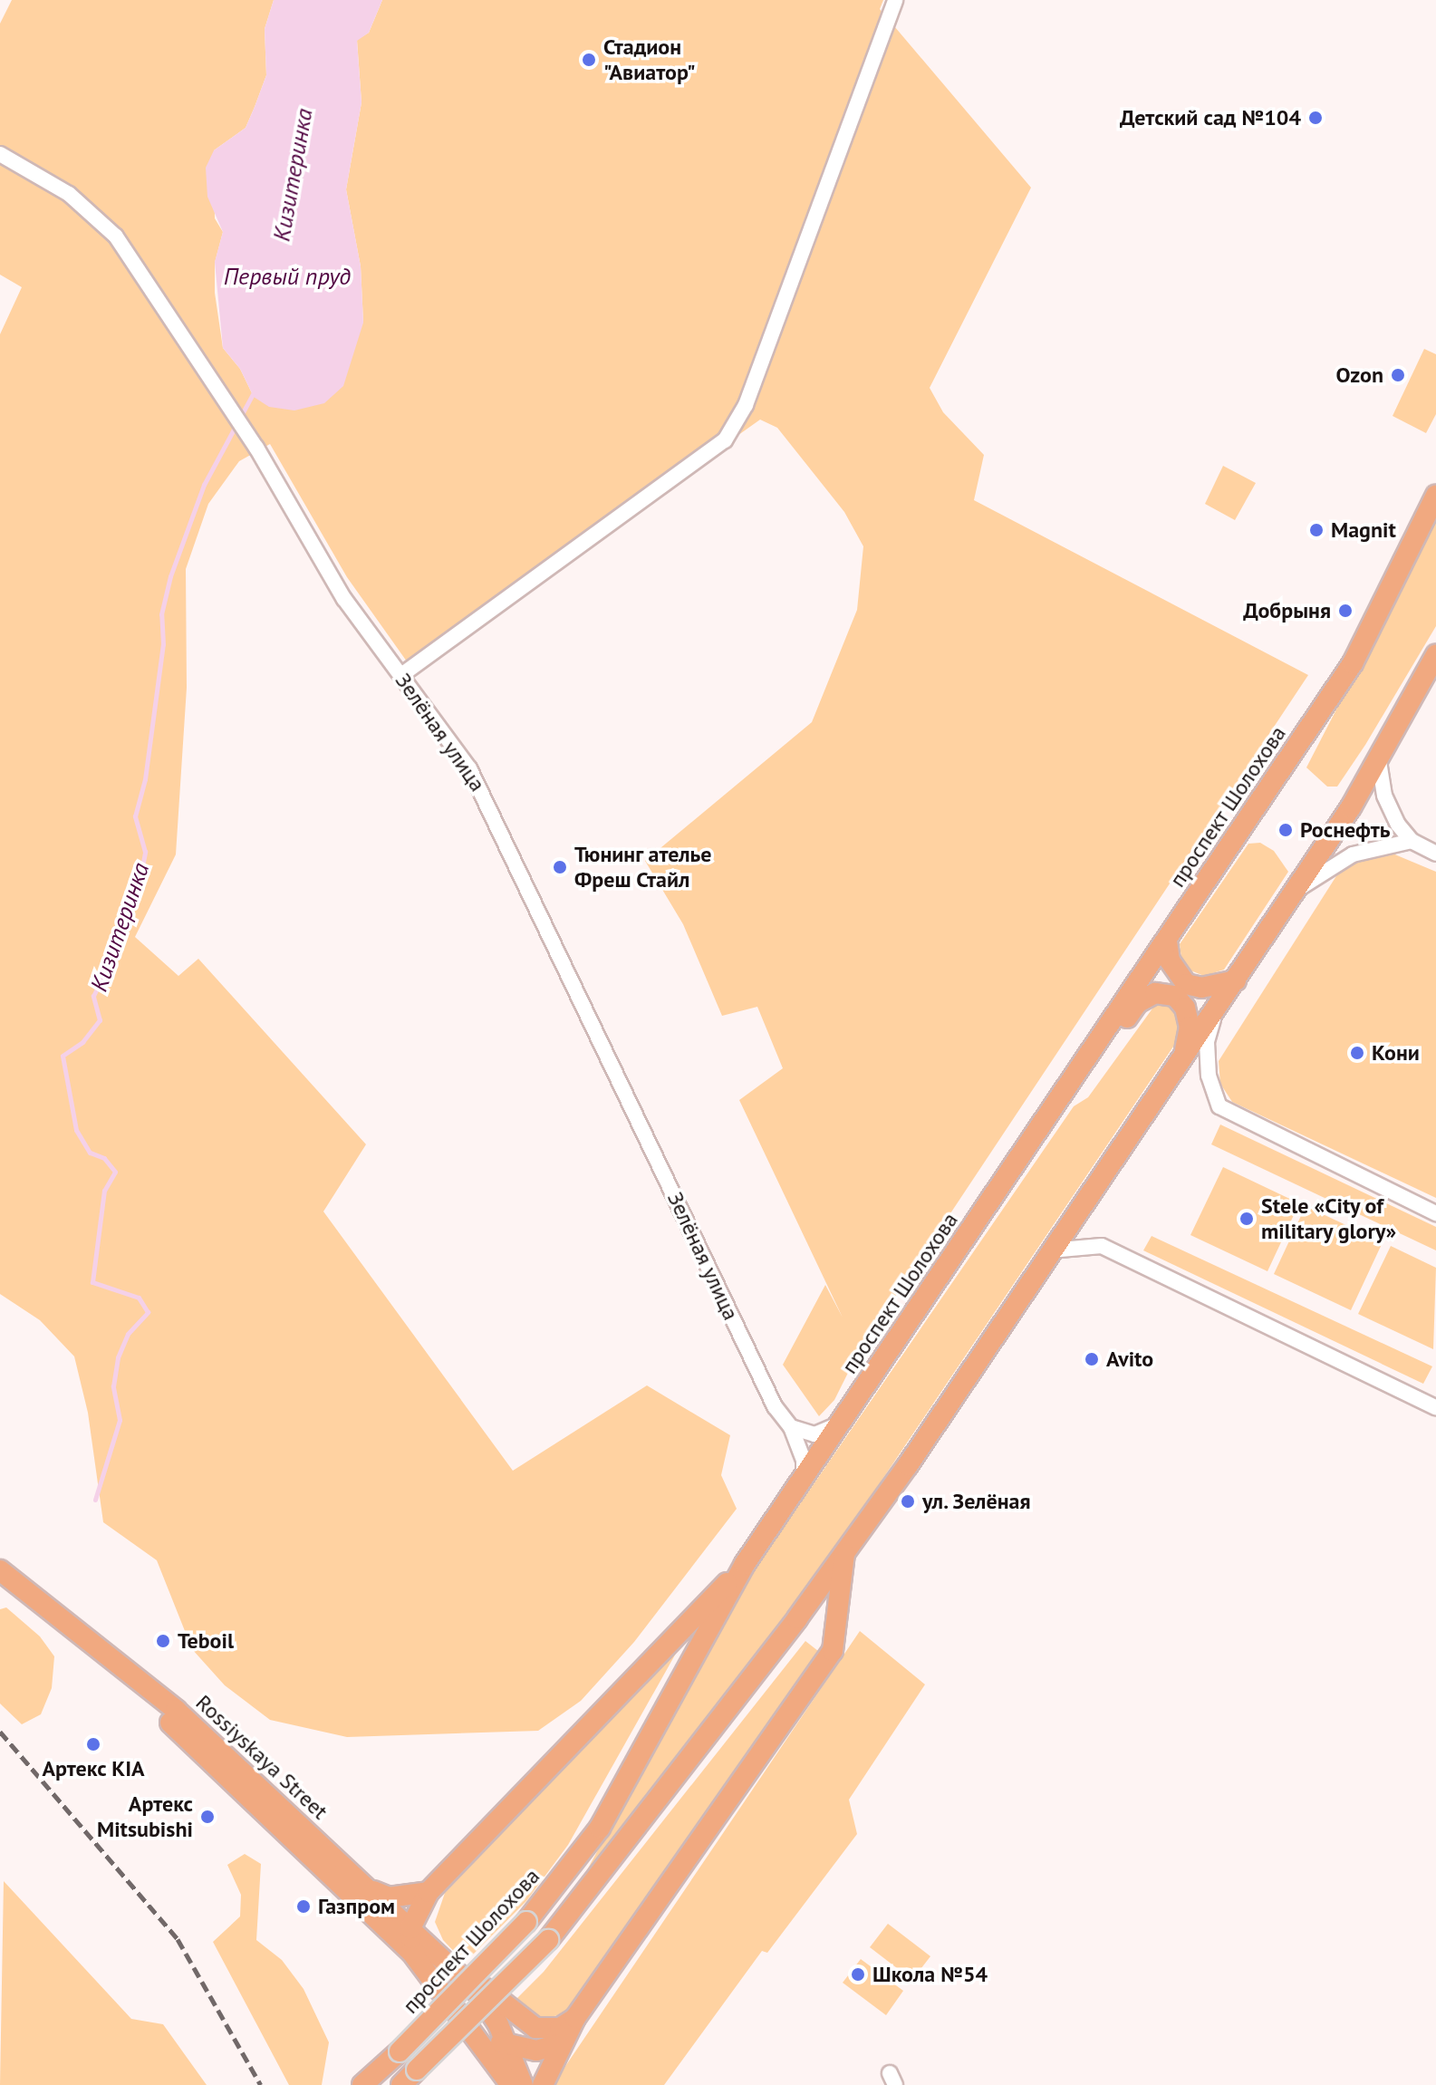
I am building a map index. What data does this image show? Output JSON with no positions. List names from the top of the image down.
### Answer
{
  "streets": {
    "main road": ["проспект Шолохова", "Rossiyskaya Street"],
    "street": ["Зелёная улица"]
  },
  "crossings": [
    ["Зелёная улица", "проспект Шолохова"]
  ],
  "water": ["Кизитеринка", "Первый пруд"],
  "places": [
    "Стадион \"Авиатор\"",
    "Детский сад №104",
    "Ozon",
    "Magnit",
    "Добрыня",
    "Роснефть",
    "Тюнинг ателье Фреш Стайл",
    "Кони",
    "Stele «Сity of military glory»",
    "Avito",
    "ул. Зелёная",
    "Teboil",
    "Артекс KIA",
    "Артекс Mitsubishi",
    "Газпром",
    "Школа №54"
  ]
}
